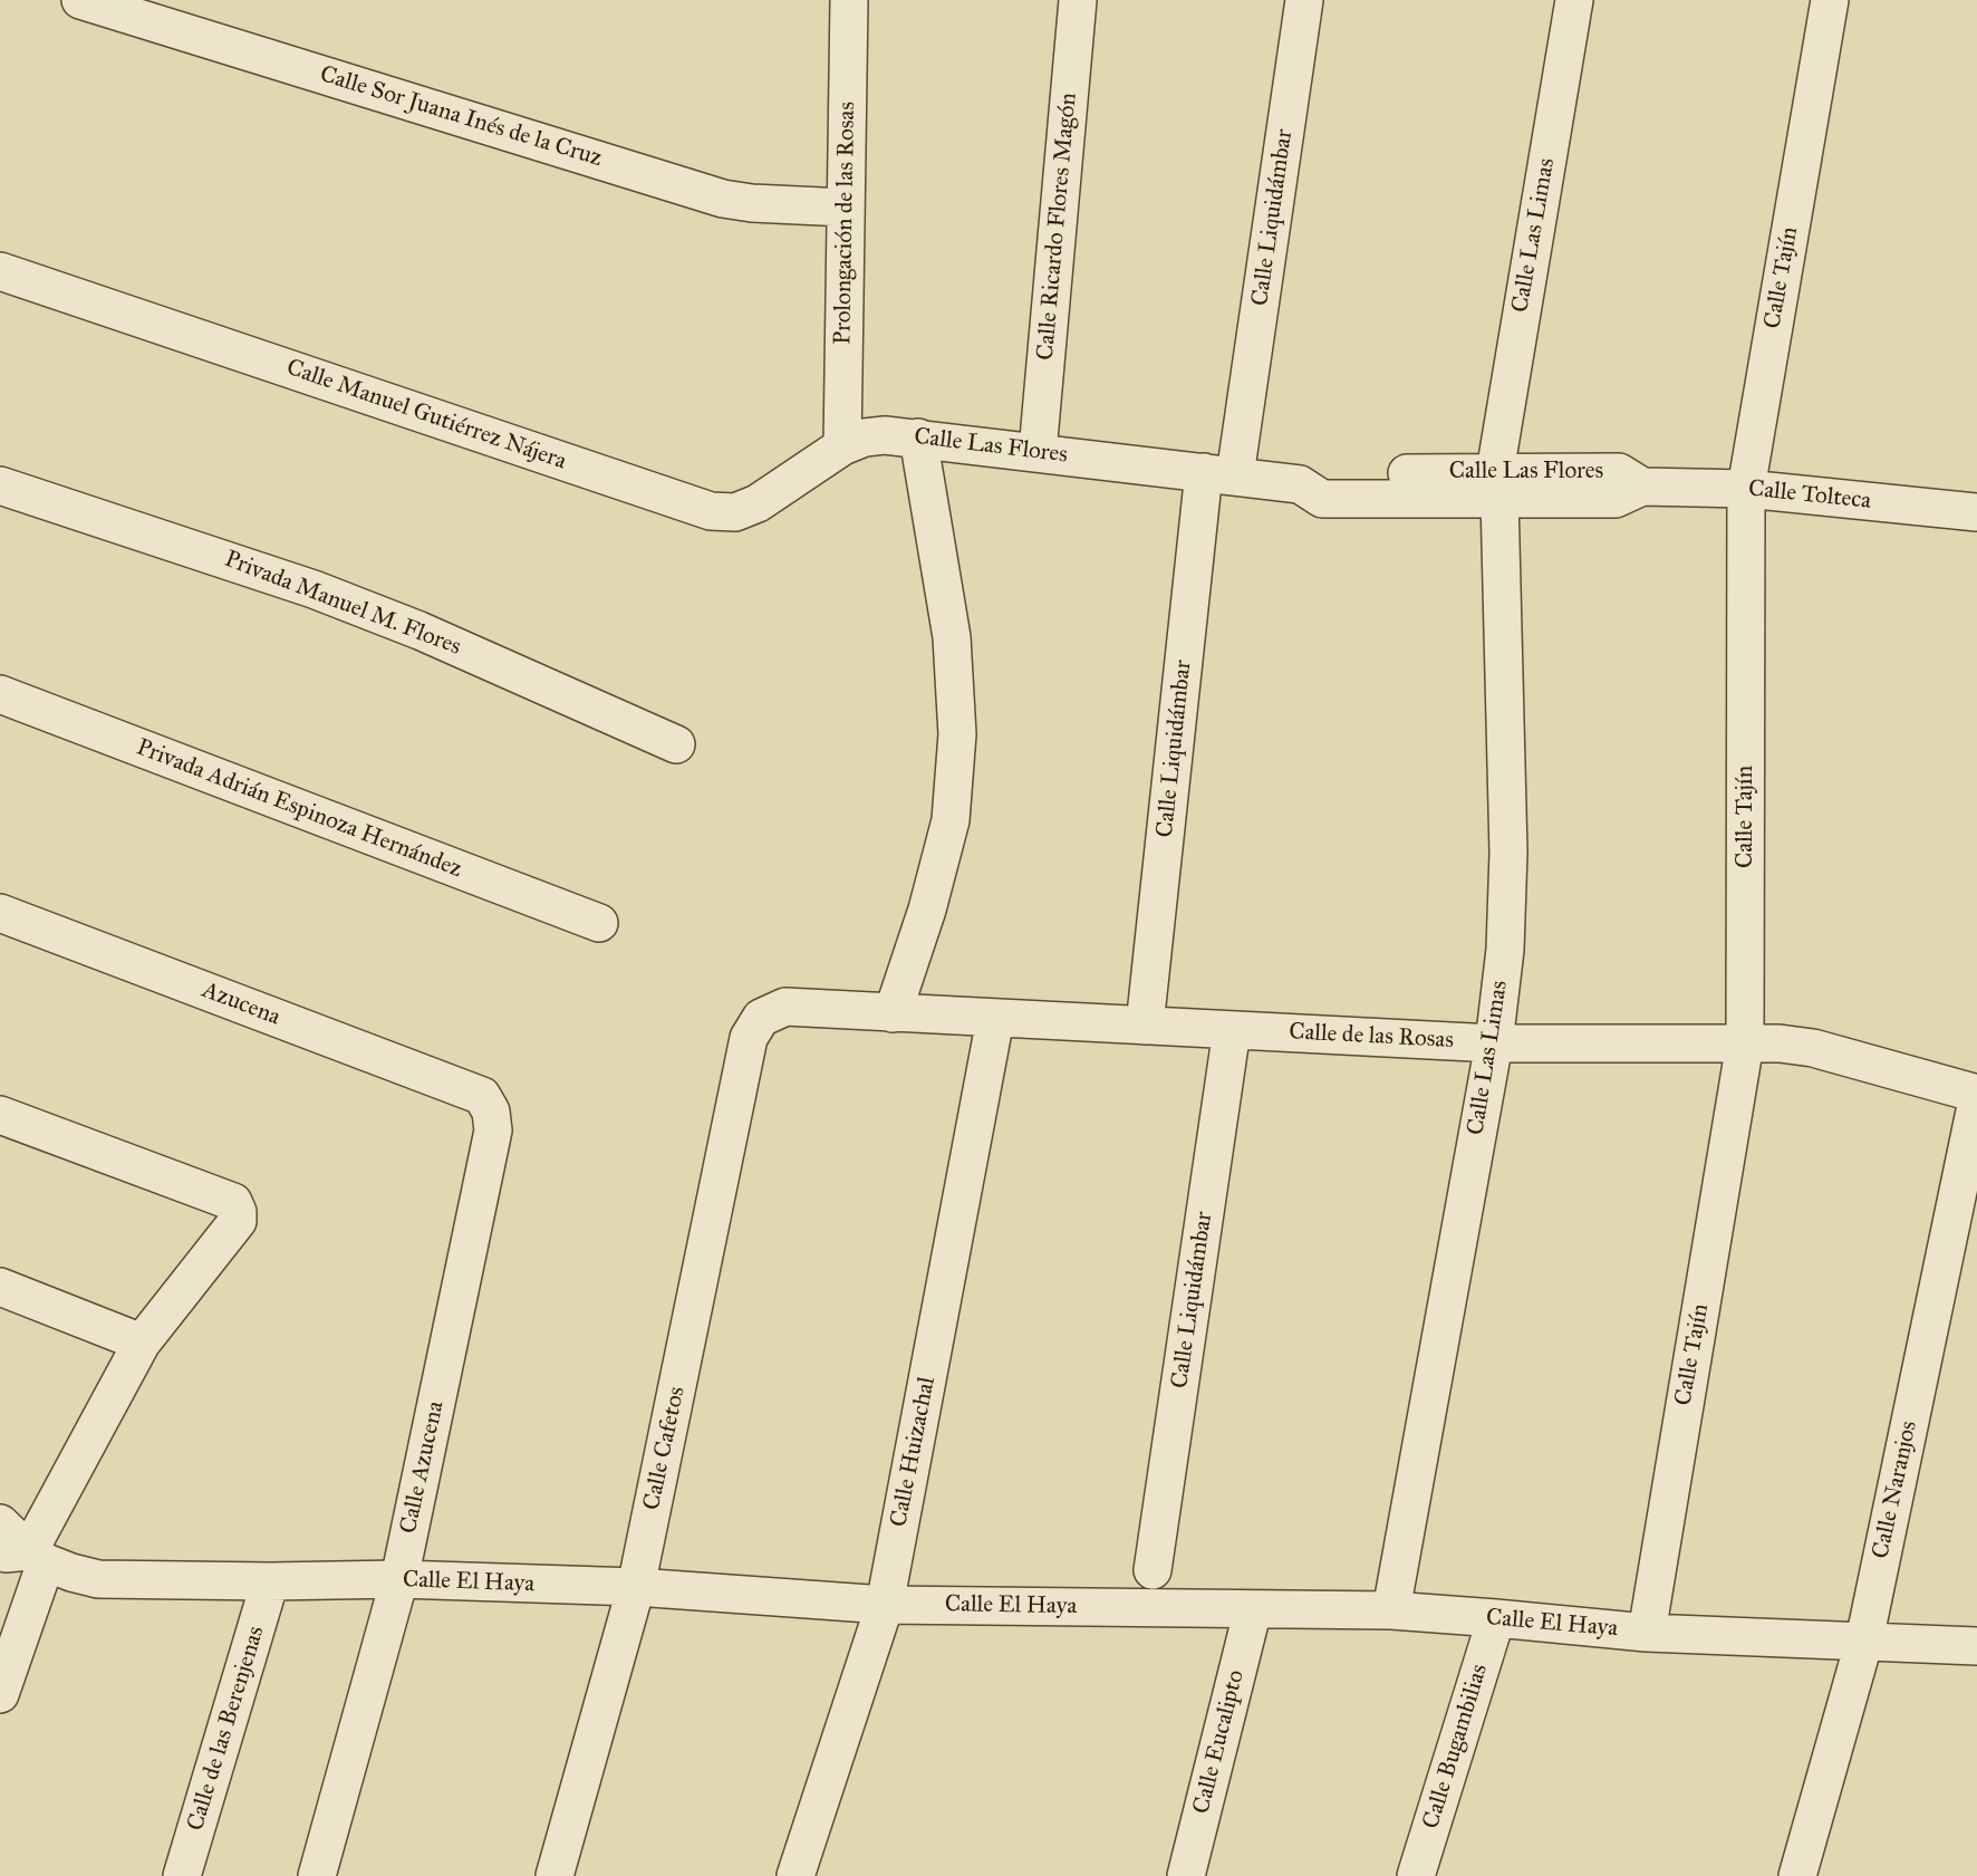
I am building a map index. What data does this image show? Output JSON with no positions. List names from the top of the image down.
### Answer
{
  "streets": {
    "street": [
      "Calle Sor Juana Inés de la Cruz",
      "Calle Liquidámbar",
      "Prolongación de las Rosas",
      "Calle Ricardo Flores Magón",
      "Calle Las Limas",
      "Calle Tajín",
      "Calle Manuel Gutiérrez Nájera",
      "Calle Las Flores",
      "Calle Tolteca",
      "Privada Manuel M. Flores",
      "Privada Adrián Espinoza Hernández",
      "Azucena",
      "Calle de las Rosas",
      "Calle Cafetos",
      "Calle Huizachal",
      "Calle Azucena",
      "Calle Naranjos",
      "Calle El Haya",
      "Calle de las Berenjenas",
      "Calle Eucalipto",
      "Calle Bugambilias"
    ]
  },
  "crossings": [
    ["Calle Sor Juana Inés de la Cruz", "Prolongación de las Rosas"],
    ["Calle Liquidámbar", "Calle Las Flores"],
    ["Calle Liquidámbar", "Calle de las Rosas"],
    ["Prolongación de las Rosas", "Calle Manuel Gutiérrez Nájera"],
    ["Prolongación de las Rosas", "Calle Las Flores"],
    ["Calle Ricardo Flores Magón", "Calle Las Flores"],
    ["Calle Las Limas", "Calle Las Flores"],
    ["Calle Las Limas", "Calle de las Rosas"],
    ["Calle Las Limas", "Calle El Haya"],
    ["Calle Tajín", "Calle Tolteca"],
    ["Calle Tajín", "Calle de las Rosas"],
    ["Calle Tajín", "Calle El Haya"],
    ["Calle Manuel Gutiérrez Nájera", "Calle Las Flores"],
    ["Calle Las Flores", "Calle Tolteca"],
    ["Azucena", "Calle Azucena"],
    ["Calle de las Rosas", "Calle Cafetos"],
    ["Calle de las Rosas", "Calle Huizachal"],
    ["Calle Cafetos", "Calle El Haya"],
    ["Calle Huizachal", "Calle El Haya"],
    ["Calle Azucena", "Calle El Haya"],
    ["Calle Naranjos", "Calle El Haya"],
    ["Calle El Haya", "Calle de las Berenjenas"],
    ["Calle El Haya", "Calle Eucalipto"],
    ["Calle El Haya", "Calle Bugambilias"]
  ]
}
